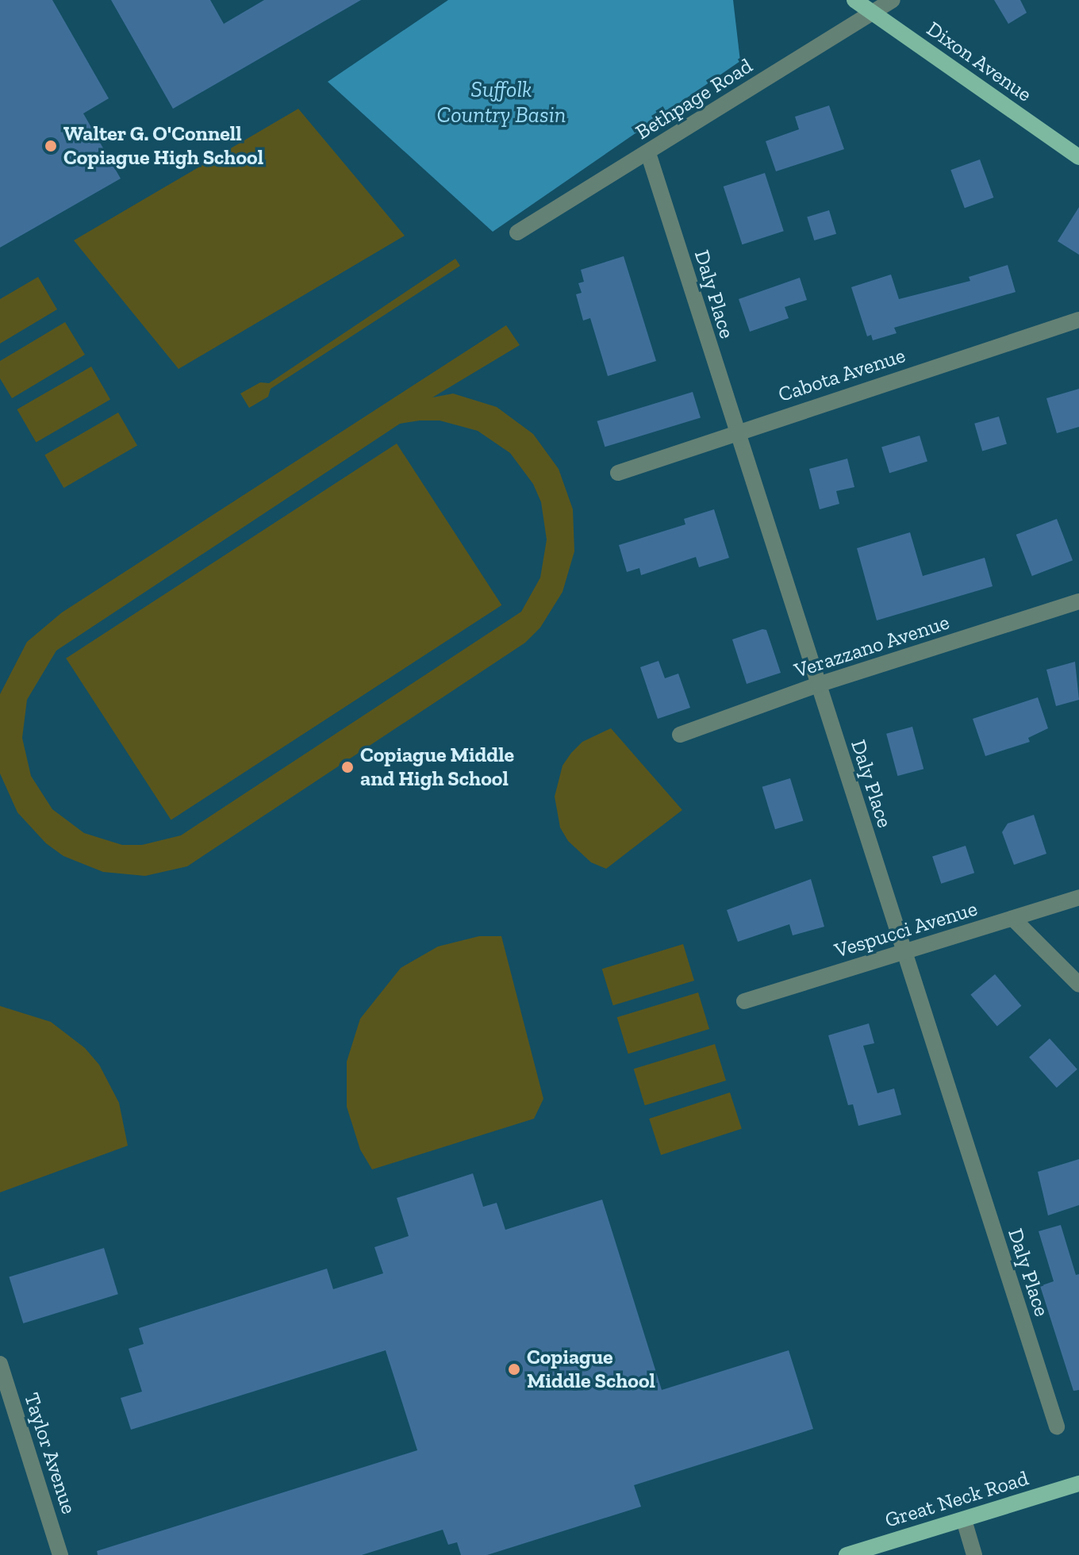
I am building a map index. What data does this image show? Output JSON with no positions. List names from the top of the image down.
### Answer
{
  "streets": {
    "main road": ["Dixon Avenue", "Great Neck Road"],
    "street": [
      "Bethpage Road",
      "Daly Place",
      "Cabota Avenue",
      "Verazzano Avenue",
      "Vespucci Avenue",
      "Taylor Avenue"
    ]
  },
  "crossings": [
    ["Dixon Avenue", "Bethpage Road"],
    ["Bethpage Road", "Daly Place"],
    ["Daly Place", "Cabota Avenue"],
    ["Daly Place", "Verazzano Avenue"],
    ["Daly Place", "Vespucci Avenue"]
  ],
  "water": ["Suffolk Country Basin"],
  "places": ["Walter G. O'Connell Copiague High School", "Copiague Middle and High School", "Copiague Middle School"]
}
